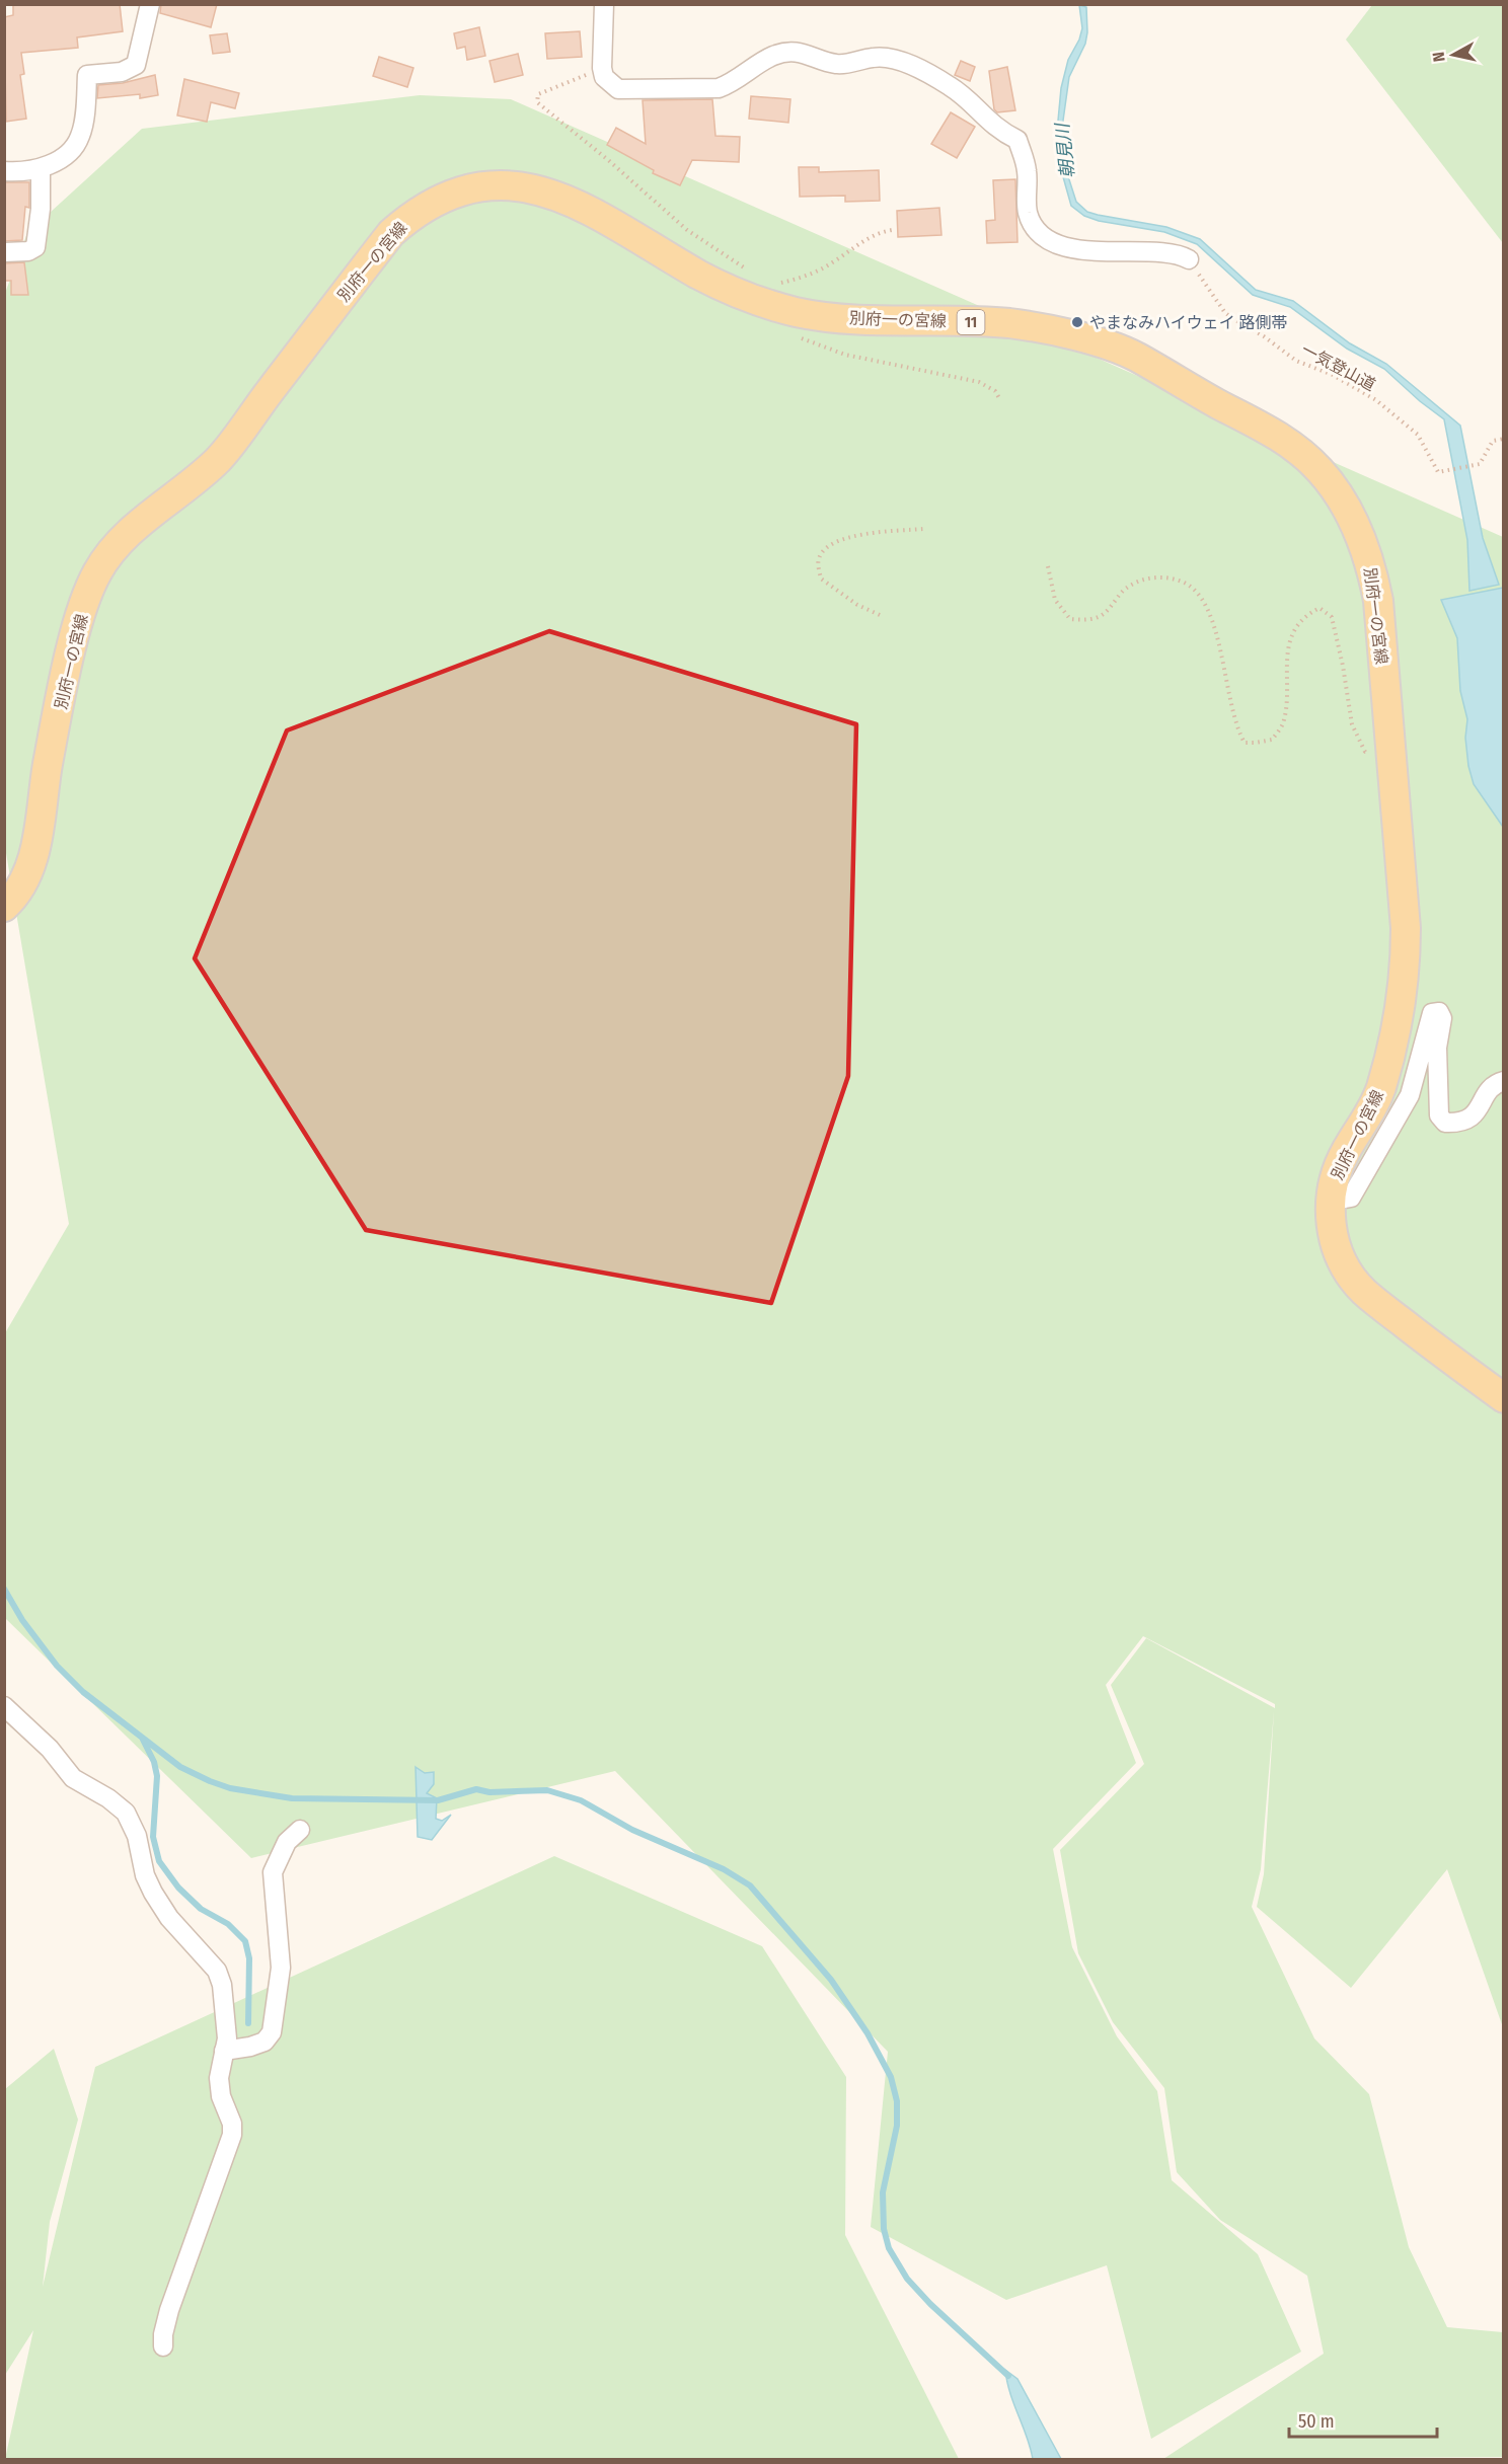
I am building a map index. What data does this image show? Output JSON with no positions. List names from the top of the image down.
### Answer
{
  "streets": {
    "main road": ["別府一の宮線", "11"],
    "path": ["一気登山道"]
  },
  "water": ["朝見川"],
  "places": ["やまなみハイウェイ 路側帯"],
  "scale_bar": "50 m",
  "north": "left"
}
